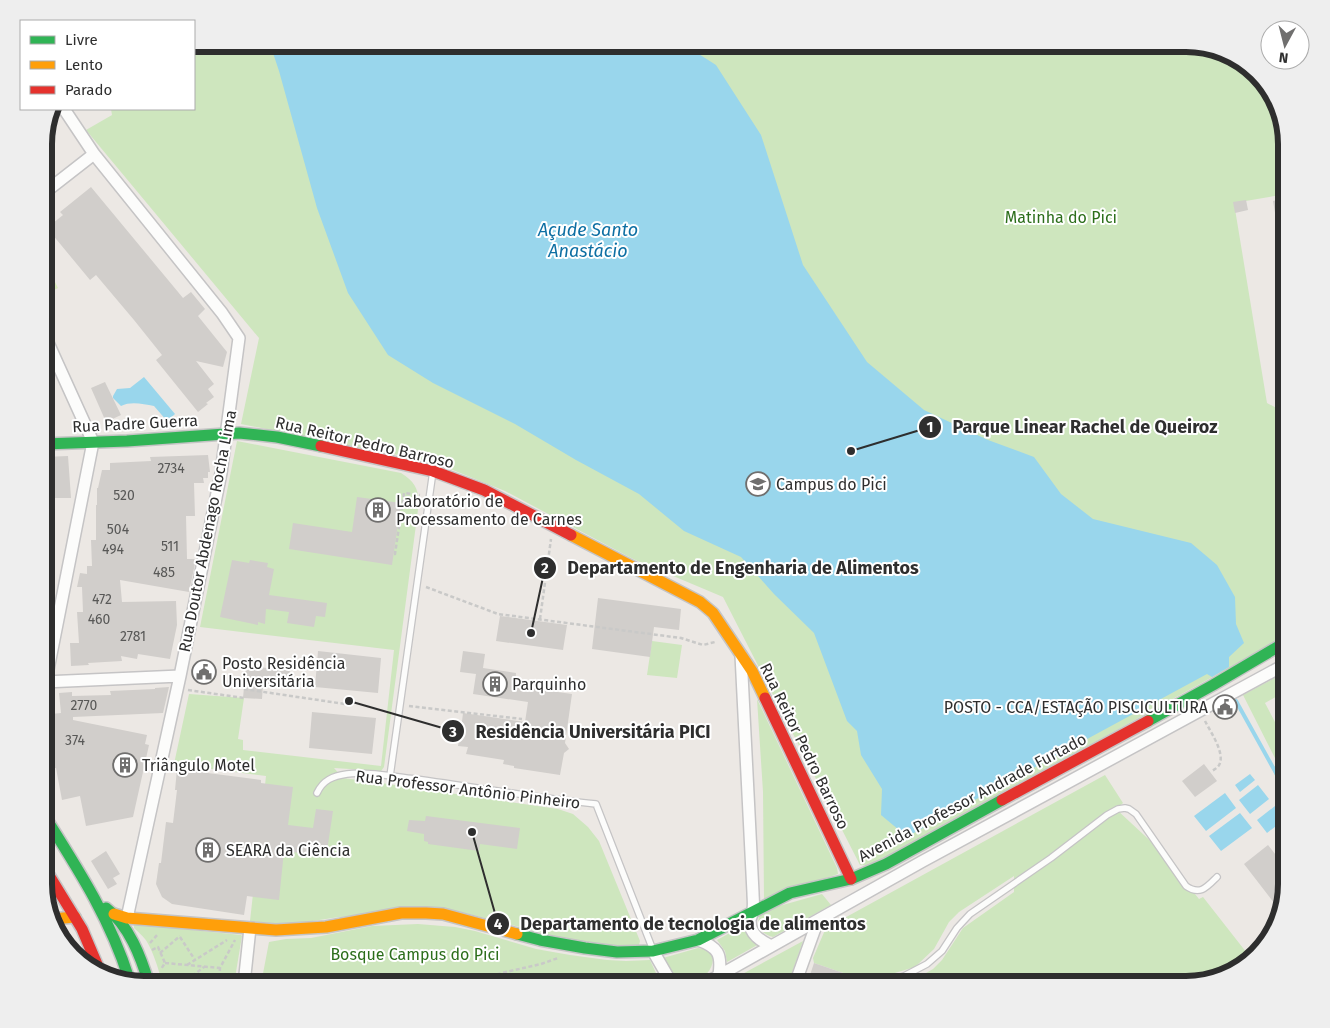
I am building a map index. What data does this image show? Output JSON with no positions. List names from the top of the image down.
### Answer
{
  "streets": {
    "street": [
      "Rua Padre Guerra",
      "Rua Reitor Pedro Barroso",
      "Rua Doutor Abdenago Rocha Lima",
      "Avenida Professor Andrade Furtado"
    ],
    "lane": ["Rua Professor Antônio Pinheiro"]
  },
  "crossings": [
    ["Rua Padre Guerra", "Rua Reitor Pedro Barroso"],
    ["Rua Padre Guerra", "Rua Doutor Abdenago Rocha Lima"],
    ["Rua Reitor Pedro Barroso", "Rua Doutor Abdenago Rocha Lima"],
    ["Rua Reitor Pedro Barroso", "Avenida Professor Andrade Furtado"],
    ["Rua Doutor Abdenago Rocha Lima", "Avenida Professor Andrade Furtado"],
    ["Rua Professor Antônio Pinheiro", "Avenida Professor Andrade Furtado"]
  ],
  "water": ["Açude Santo Anastácio"],
  "parks": ["Matinha do Pici", "Bosque Campus do Pici"],
  "places": {
    "other": [
      "Parque Linear Rachel de Queiroz",
      "Departamento de Engenharia de Alimentos",
      "Residência Universitária PICI",
      "Departamento de tecnologia de alimentos"
    ],
    "school or university": ["Campus do Pici"],
    "building": [
      "Laboratório de Processamento de Carnes",
      "Parquinho",
      "Triângulo Motel",
      "SEARA da Ciência"
    ],
    "public building": ["Posto Residência Universitária", "POSTO - CCA/ESTAÇÃO PISCICULTURA"]
  },
  "house_numbers": [
    "2734",
    "520",
    "504",
    "511",
    "494",
    "485",
    "472",
    "460",
    "2781",
    "2770",
    "374"
  ],
  "legend": ["Livre", "Lento", "Parado"],
  "north": "bottom"
}
